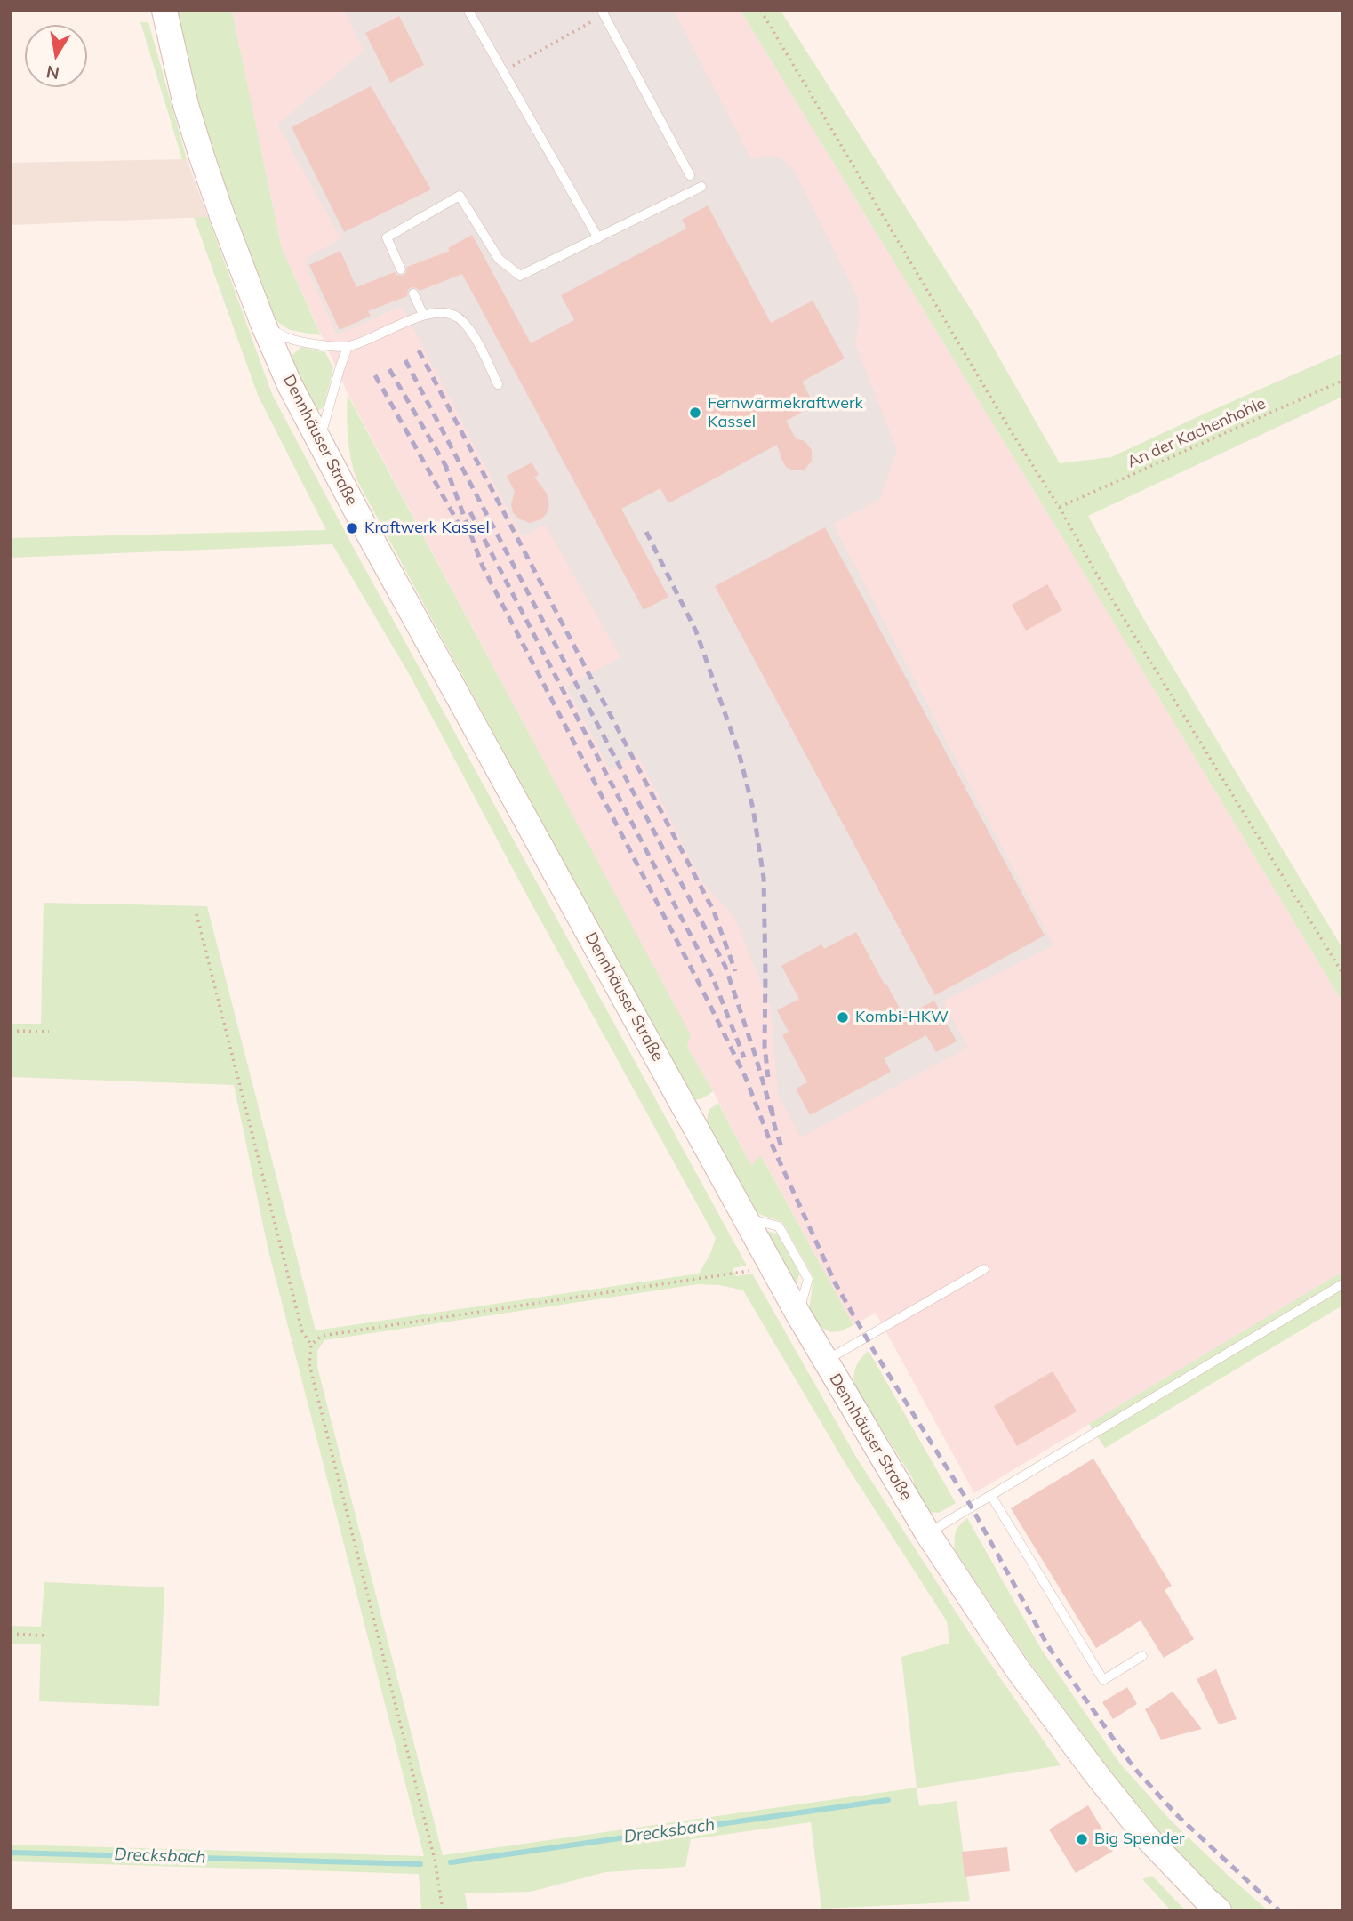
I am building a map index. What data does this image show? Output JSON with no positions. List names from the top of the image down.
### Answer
{
  "streets": {
    "street": ["Dennhäuser Straße"],
    "path": ["An der Kachenhohle"]
  },
  "water": ["Drecksbach"],
  "places": [
    "Fernwärmekraftwerk Kassel",
    "Kraftwerk Kassel",
    "Kombi-HKW",
    "Big Spender"
  ],
  "north": "bottom"
}
